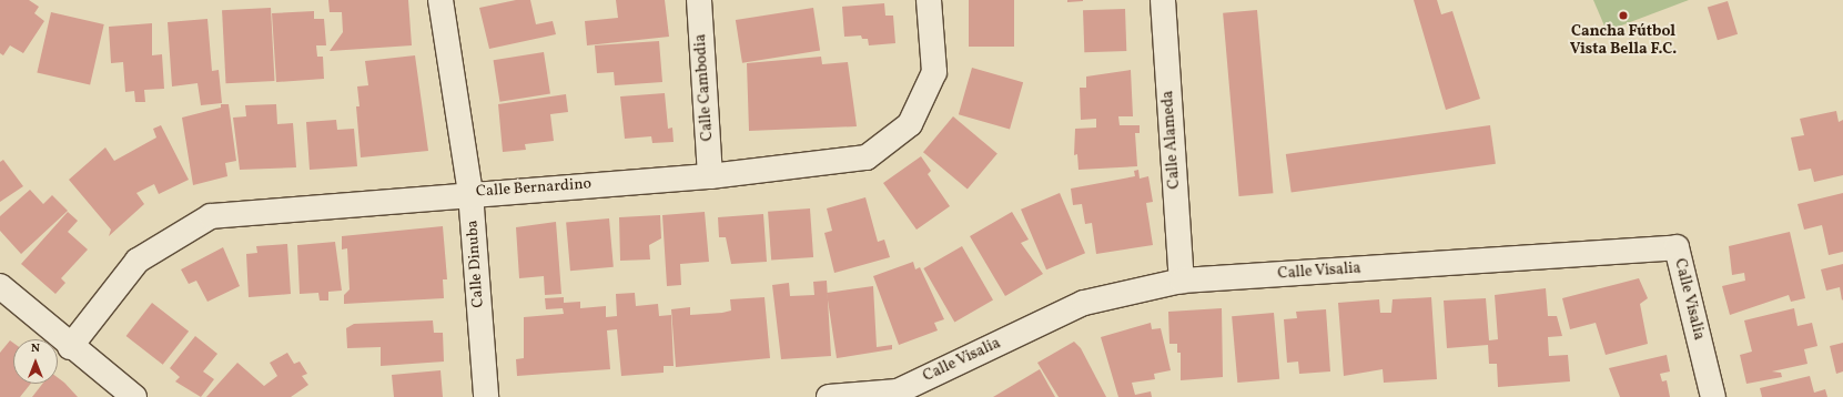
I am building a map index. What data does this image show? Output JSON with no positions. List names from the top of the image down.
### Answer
{
  "streets": {
    "street": [
      "Calle Cambodia",
      "Calle Alameda",
      "Calle Bernardino",
      "Calle Dinuba",
      "Calle Visalia"
    ]
  },
  "crossings": [
    ["Calle Cambodia", "Calle Bernardino"],
    ["Calle Alameda", "Calle Visalia"],
    ["Calle Bernardino", "Calle Dinuba"]
  ],
  "places": ["Cancha Fútbol Vista Bella F.C."],
  "north": "top"
}
